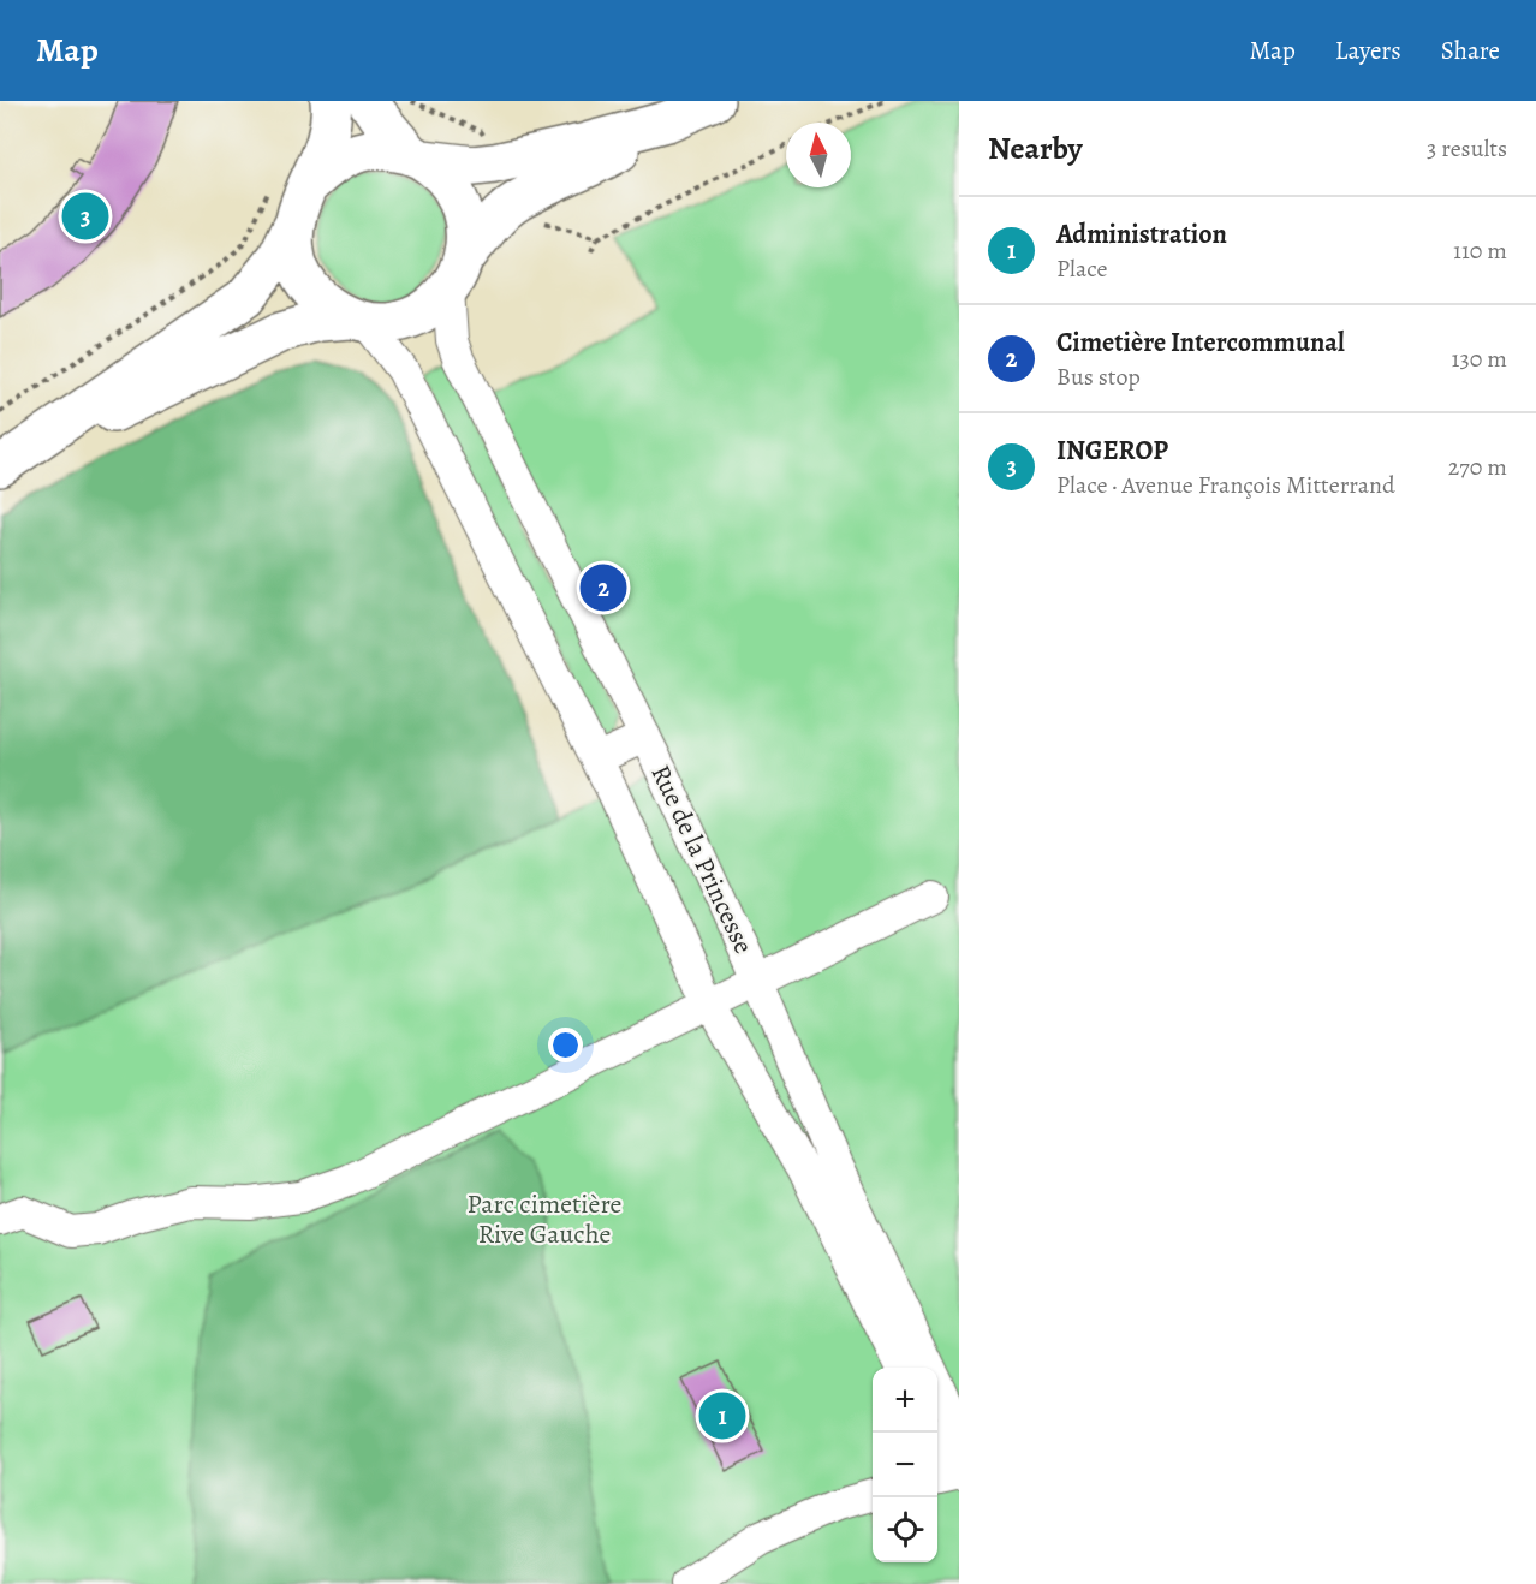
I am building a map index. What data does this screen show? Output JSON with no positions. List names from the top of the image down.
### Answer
{
  "streets": {
    "lane": ["Rue de la Princesse"]
  },
  "parks": ["Parc cimetière Rive Gauche"],
  "north": "top",
  "page": {
    "header": "Map",
    "nav": ["Map", "Layers", "Share"],
    "heading": ["Nearby", "3 results"],
    "pins": ["3", "2", "1"],
    "list": [
      {
        "mark": "1",
        "name": "Administration",
        "note": "Place",
        "value": "110 m"
      },
      {
        "mark": "2",
        "name": "Cimetière Intercommunal",
        "note": "Bus stop",
        "value": "130 m"
      },
      {
        "mark": "3",
        "name": "INGEROP",
        "note": "Place · Avenue François Mitterrand",
        "value": "270 m"
      }
    ],
    "map_buttons": ["+", "−"]
  }
}
